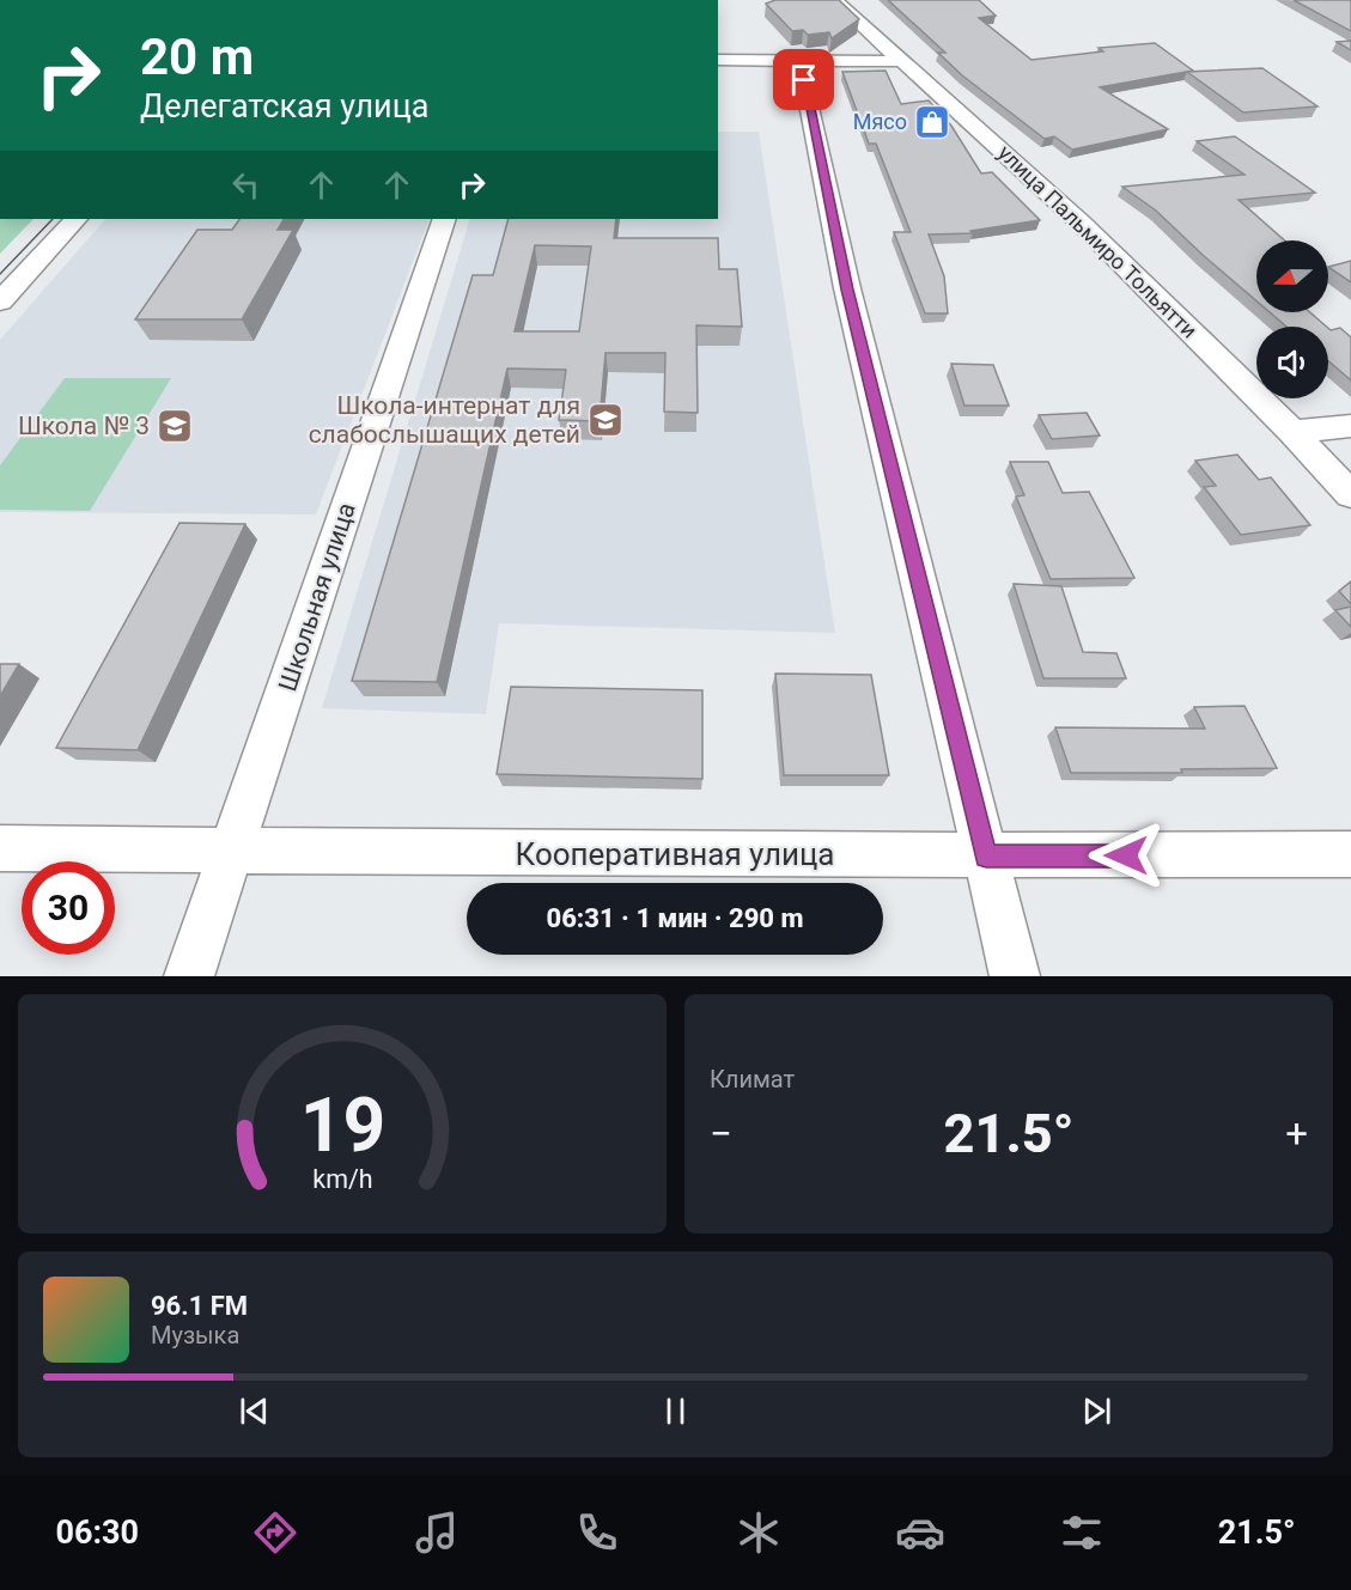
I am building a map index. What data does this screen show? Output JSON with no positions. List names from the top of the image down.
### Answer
{
  "streets": {
    "street": ["улица Пальмиро Тольятти", "Школьная улица", "Кооперативная улица"]
  },
  "crossings": [
    ["Школьная улица", "Кооперативная улица"]
  ],
  "places": {
    "shop": ["Мясо"],
    "school or university": ["Школа-интернат для слабослышащих детей", "Школа № 3"]
  },
  "north": "left",
  "page": {
    "turn": ["20 m", "Делегатская улица"],
    "limit": "30",
    "trip": "06:31 · 1 мин · 290 m",
    "tile": "Климат",
    "heat": ["−", "21.5°", "+"],
    "song": ["96.1 FM", "Музыка"],
    "tabs": ["06:30", "21.5°"],
    "gauge": ["19", "km/h"]
  }
}
